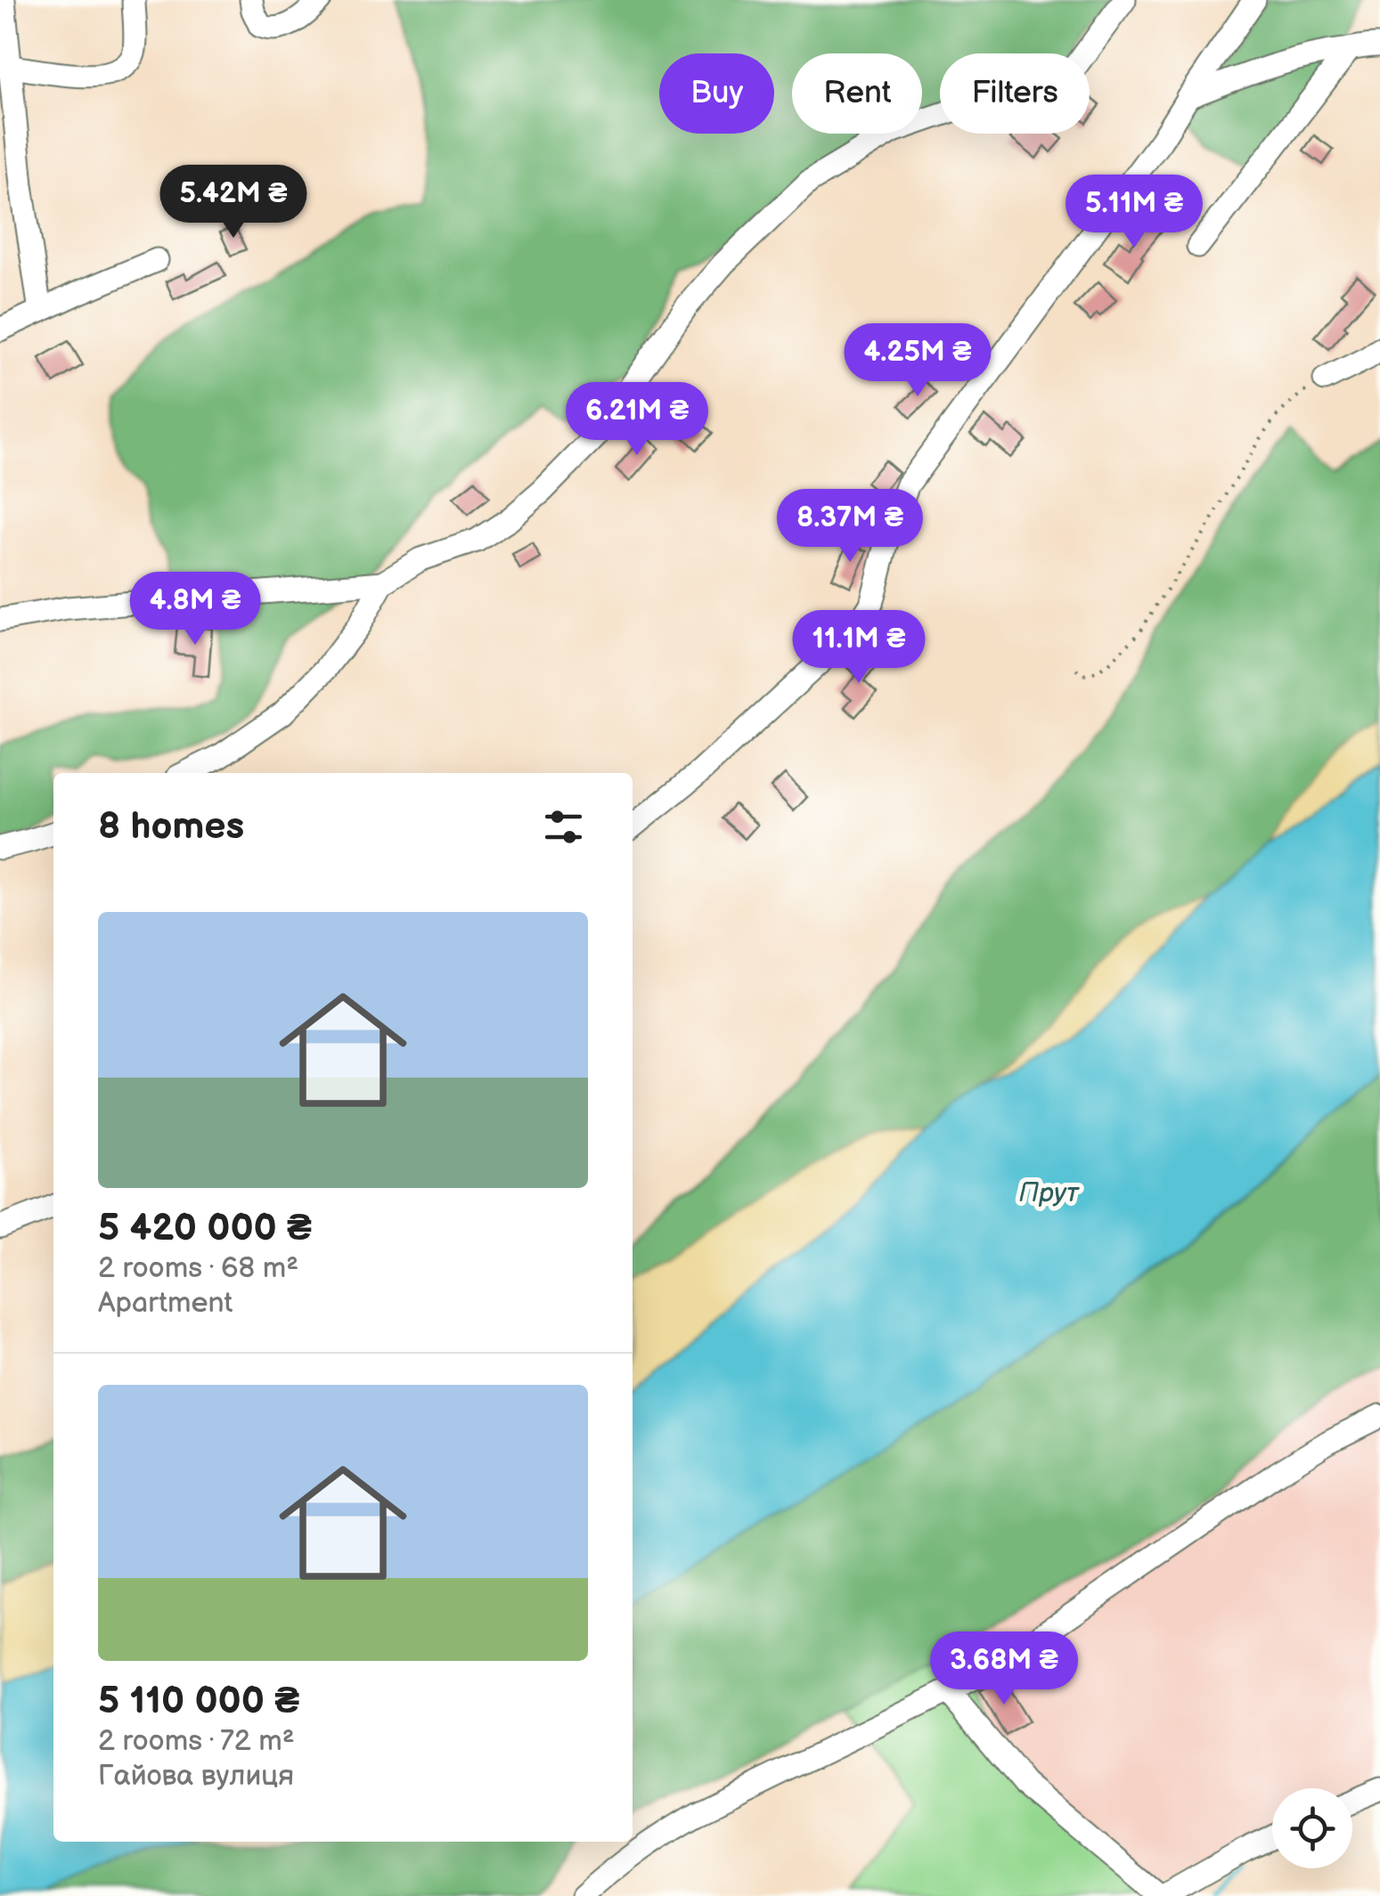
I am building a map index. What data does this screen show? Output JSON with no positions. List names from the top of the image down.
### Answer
{
  "water": ["Прут"],
  "page": {
    "chip": ["Buy", "Rent", "Filters"],
    "price": [
      "5.42M ₴",
      "5.11M ₴",
      "4.25M ₴",
      "6.21M ₴",
      "8.37M ₴",
      "4.8M ₴",
      "11.1M ₴",
      "3.68M ₴"
    ],
    "heading": "8 homes",
    "list": [
      {
        "name": "5 420 000 ₴",
        "note": "2 rooms · 68 m² · Apartment"
      },
      {
        "name": "5 110 000 ₴",
        "note": "2 rooms · 72 m² · Гайова вулиця"
      }
    ]
  }
}
